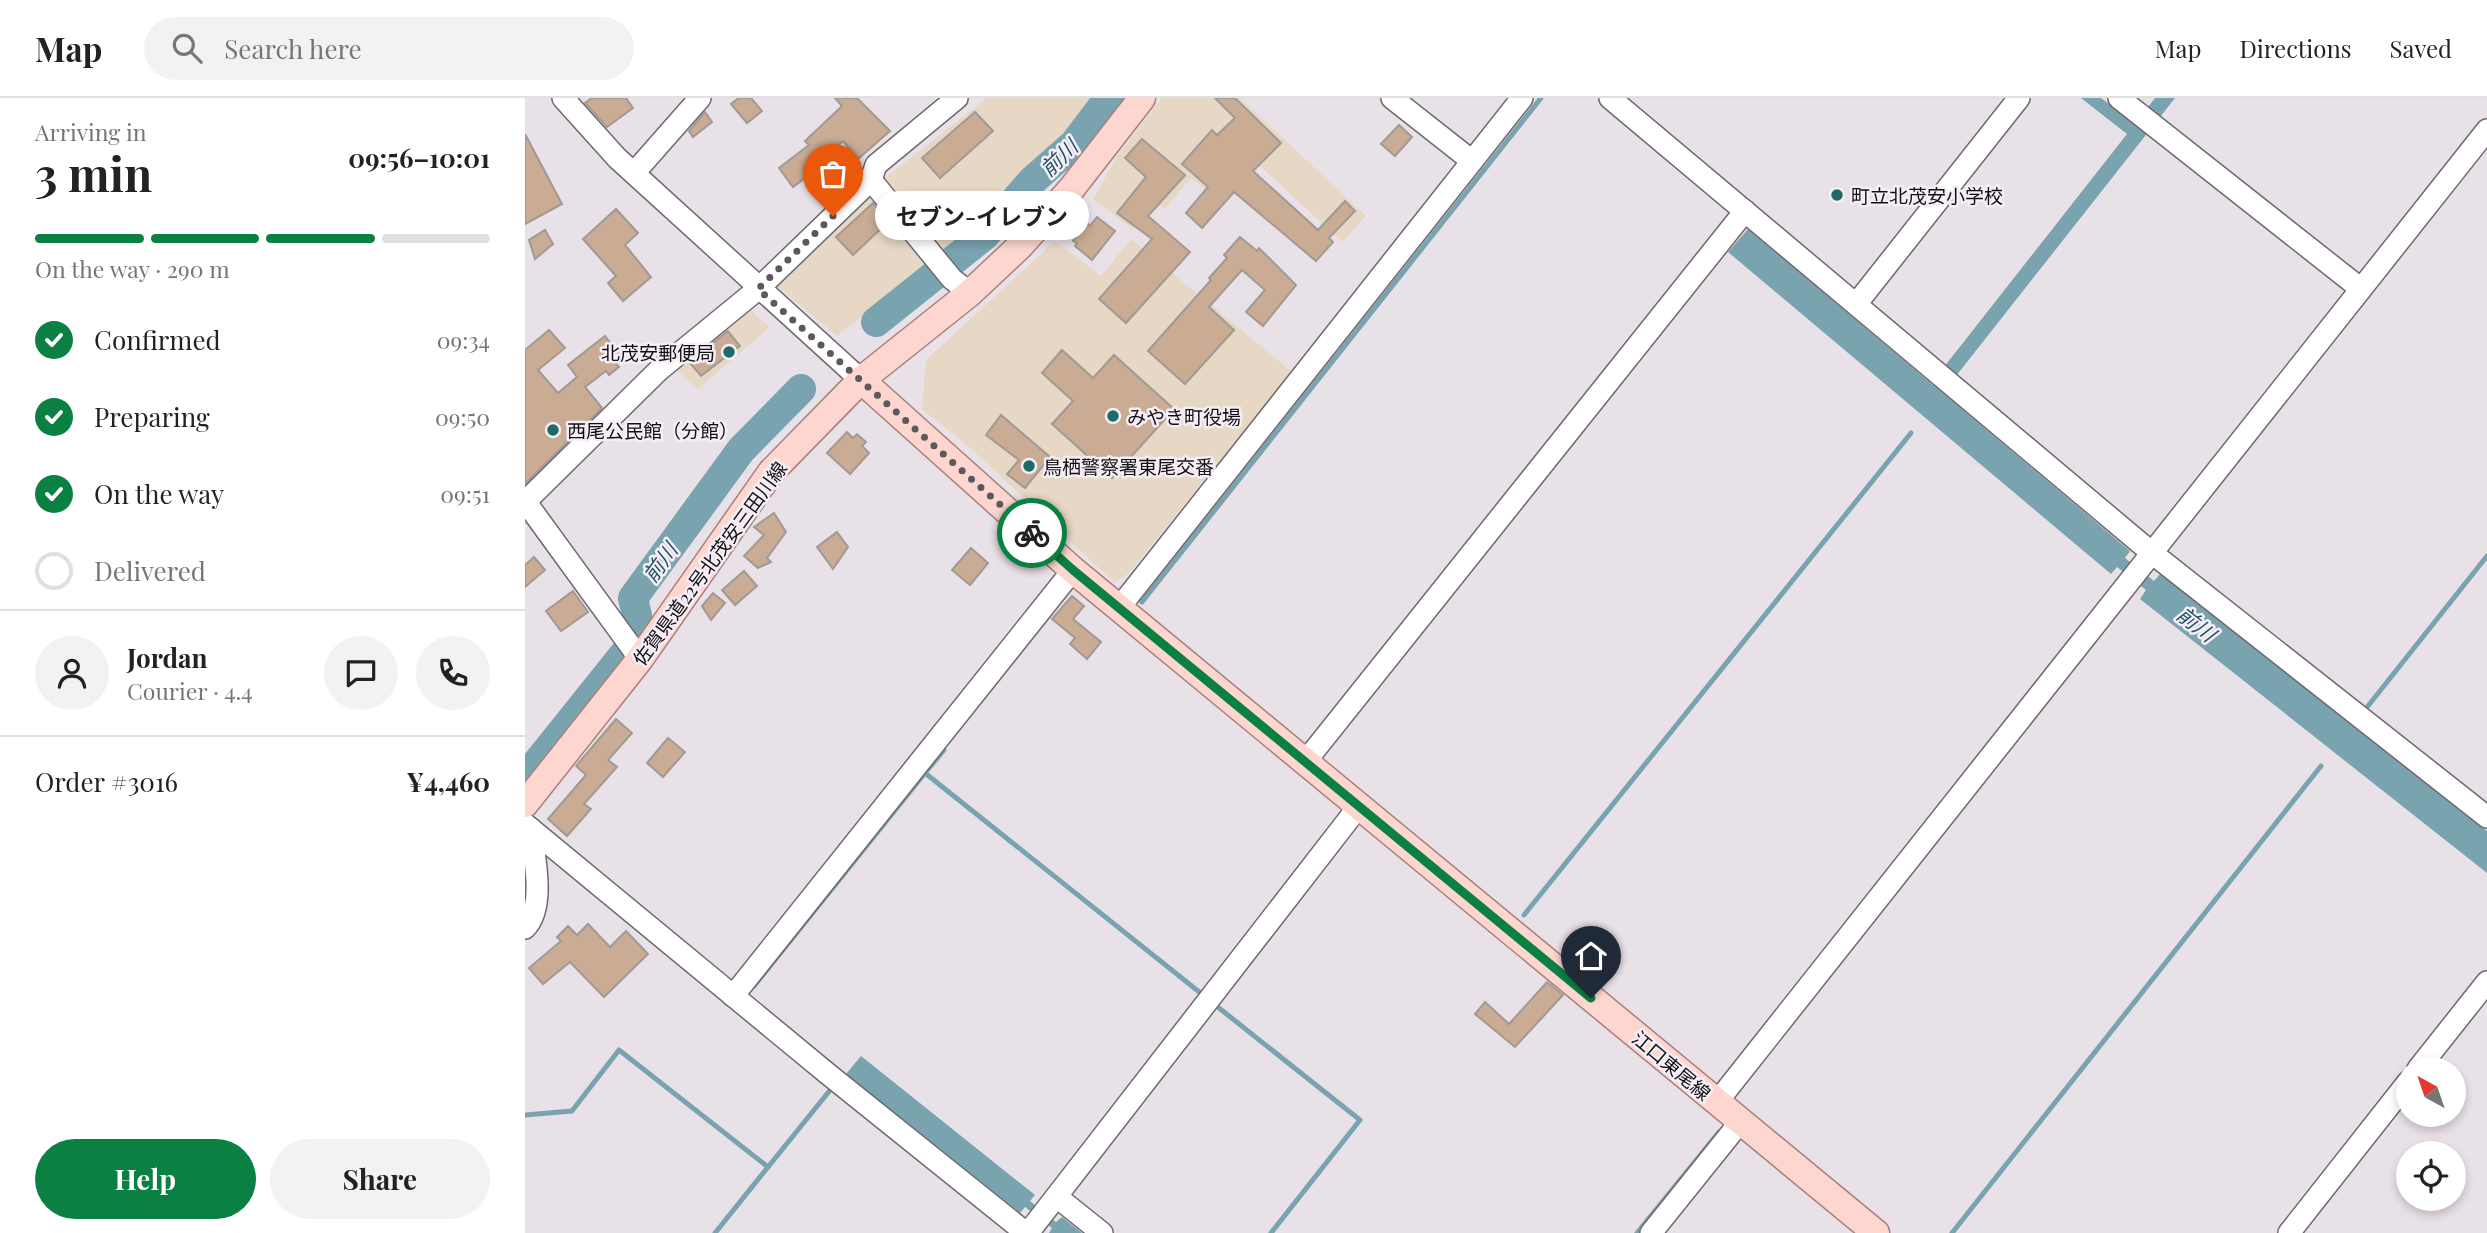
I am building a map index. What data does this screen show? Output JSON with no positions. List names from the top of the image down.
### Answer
{
  "streets": {
    "main road": ["佐賀県道22号北茂安三田川線", "江口東尾線"]
  },
  "crossings": [
    ["佐賀県道22号北茂安三田川線", "江口東尾線"]
  ],
  "water": ["前川"],
  "places": [
    "町立北茂安小学校",
    "セブン-イレブン",
    "北茂安郵便局",
    "みやき町役場",
    "西尾公民館（分館）",
    "鳥栖警察署東尾交番"
  ],
  "north": "top left",
  "page": {
    "header": "Map",
    "search": "Search here",
    "nav": ["Map", "Directions", "Saved"],
    "heading": ["3 min", "Arriving in", "09:56–10:01"],
    "panel": [
      "Jordan",
      "Courier · 4.4",
      "Order #3016",
      "¥4,460"
    ],
    "bubble": "セブン-イレブン",
    "bar": "On the way · 290 m",
    "list": [
      ["Confirmed", "09:34"],
      ["Preparing", "09:50"],
      ["On the way", "09:51"],
      "Delivered"
    ],
    "buttons": ["Help", "Share"]
  }
}
